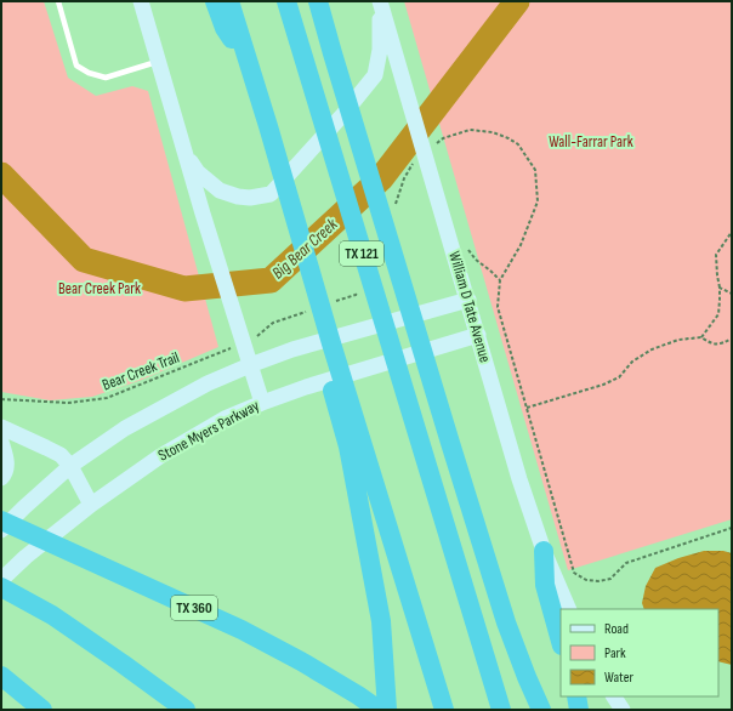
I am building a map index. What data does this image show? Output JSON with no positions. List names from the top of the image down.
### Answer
{
  "streets": {
    "highway": ["TX 121", "TX 360"],
    "main road": ["William D Tate Avenue", "Stone Myers Parkway"],
    "path": ["Bear Creek Trail"]
  },
  "crossings": [
    ["William D Tate Avenue", "Stone Myers Parkway"]
  ],
  "water": ["Big Bear Creek"],
  "parks": ["Wall-Farrar Park", "Bear Creek Park"],
  "legend": ["Road", "Park", "Water"]
}
